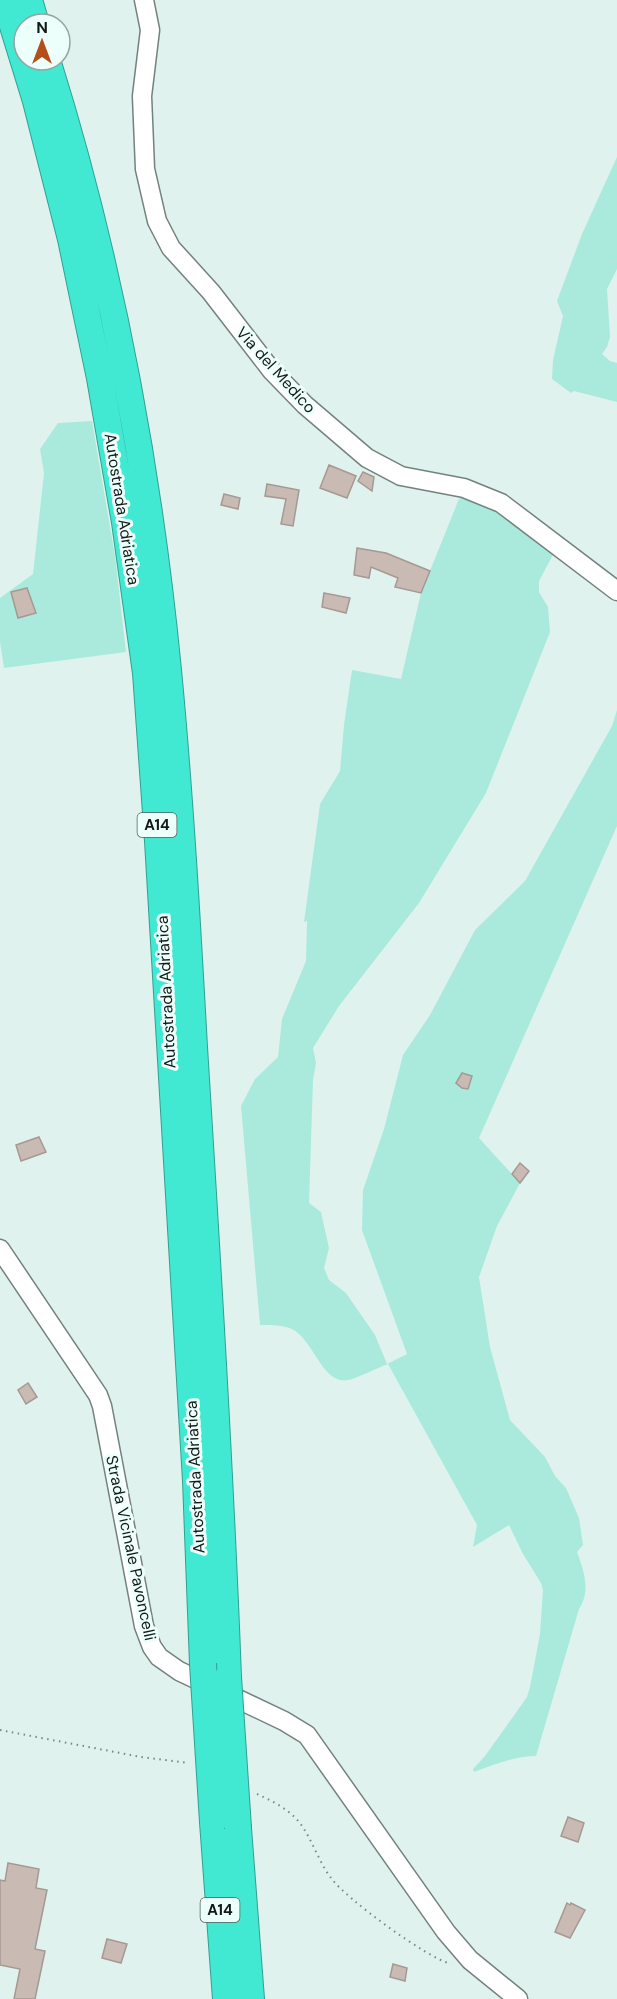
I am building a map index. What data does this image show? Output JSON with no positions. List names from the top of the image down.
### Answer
{
  "streets": {
    "highway": ["Autostrada Adriatica", "A14"],
    "street": ["Via del Medico", "Strada Vicinale Pavoncelli"]
  },
  "north": "top"
}
